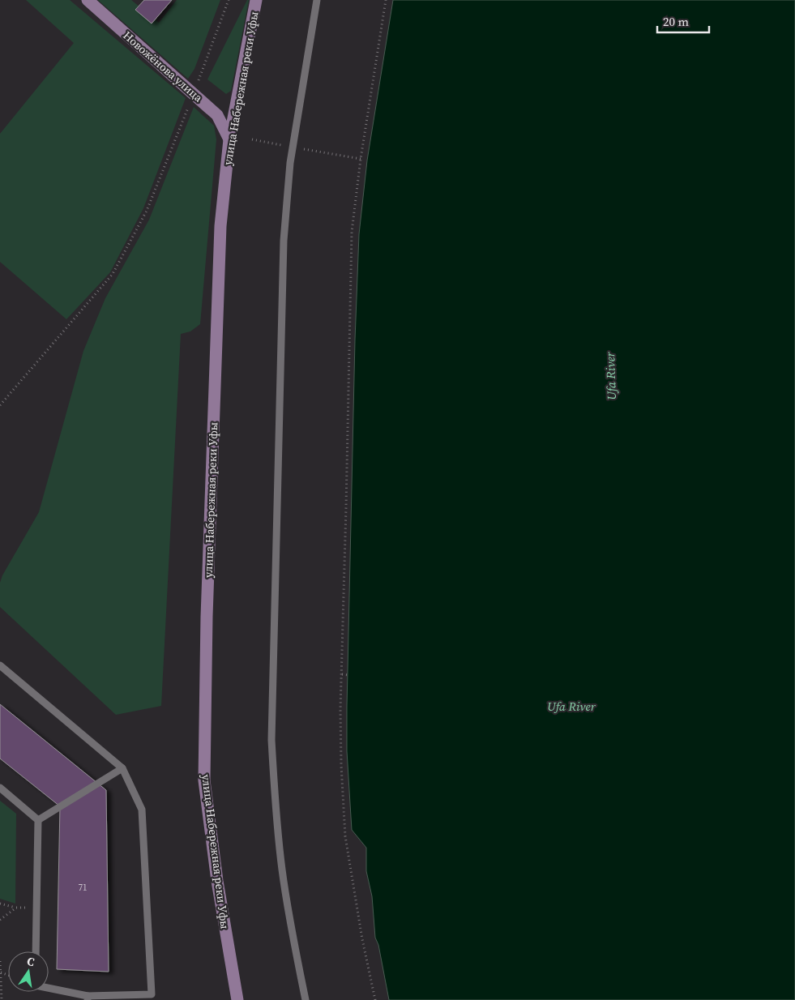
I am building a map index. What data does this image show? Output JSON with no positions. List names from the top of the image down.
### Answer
{
  "streets": {
    "street": ["Новожёнова улица", "улица Набережная реки Уфы"]
  },
  "crossings": [
    ["Новожёнова улица", "улица Набережная реки Уфы"]
  ],
  "water": ["Ufa River"],
  "house_numbers": ["71"],
  "scale_bar": "20 m",
  "north": "top"
}
